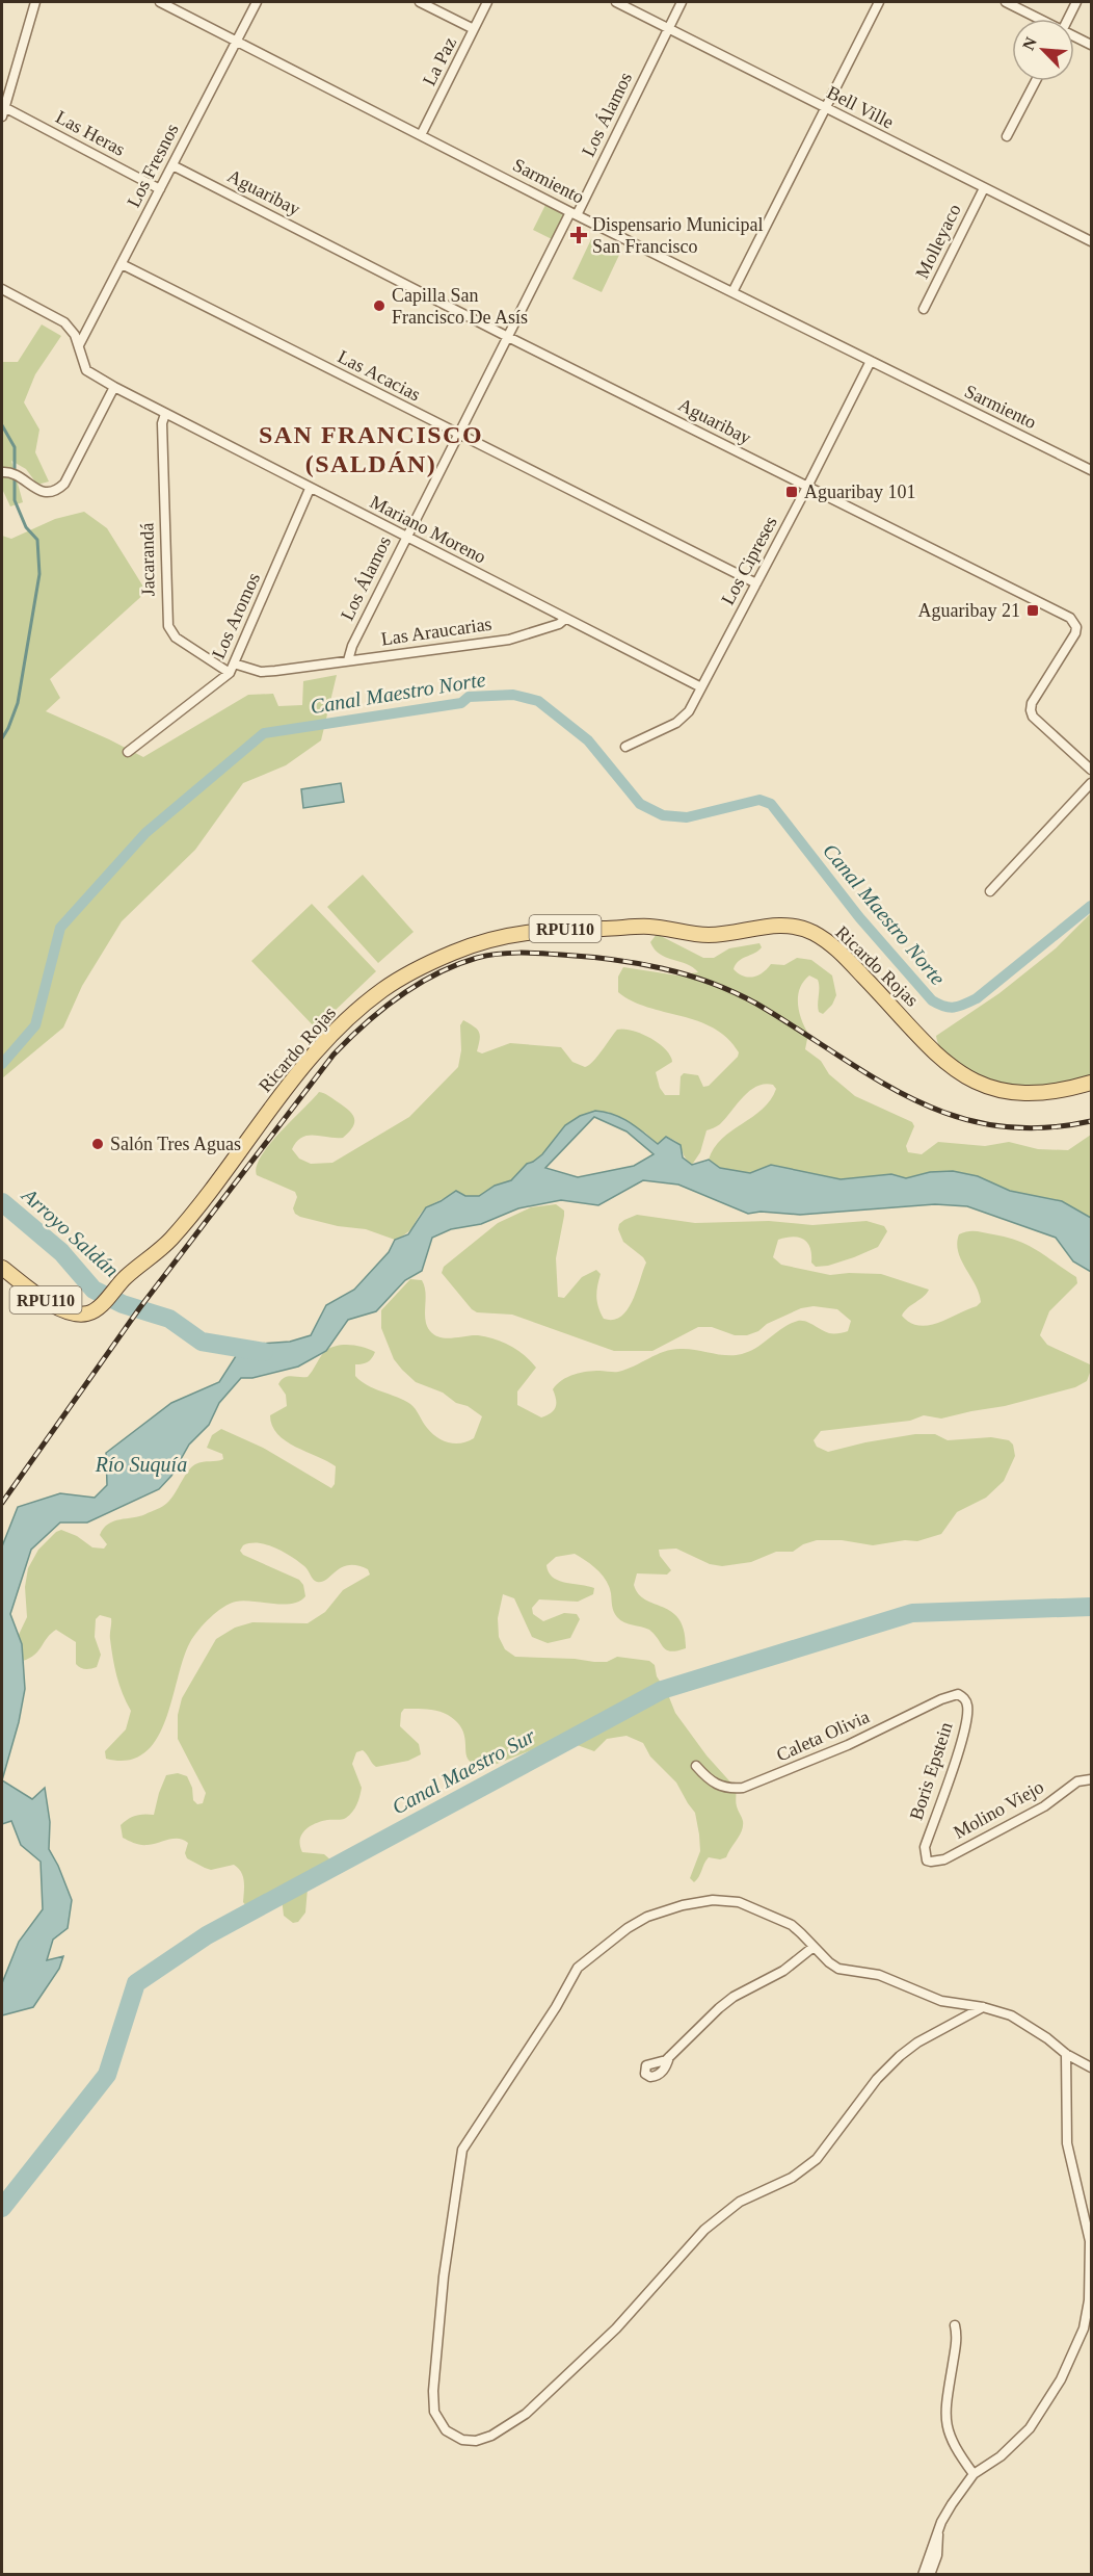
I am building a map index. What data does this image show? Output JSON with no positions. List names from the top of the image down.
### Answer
{
  "streets": {
    "main road": ["RPU110", "Ricardo Rojas"],
    "street": [
      "La Paz",
      "Bell Ville",
      "Los Álamos",
      "Las Heras",
      "Los Fresnos",
      "Sarmiento",
      "Aguaribay",
      "Molleyaco",
      "Las Acacias",
      "Mariano Moreno",
      "Jacarandá",
      "Los Cipreses",
      "Los Aromos",
      "Las Araucarias",
      "Caleta Olivia",
      "Boris Epstein",
      "Molino Viejo"
    ]
  },
  "crossings": [
    ["La Paz", "Sarmiento"],
    ["Bell Ville", "Los Álamos"],
    ["Bell Ville", "Molleyaco"],
    ["Los Álamos", "Sarmiento"],
    ["Los Álamos", "Aguaribay"],
    ["Los Álamos", "Las Acacias"],
    ["Los Álamos", "Mariano Moreno"],
    ["Los Álamos", "Las Araucarias"],
    ["Las Heras", "Los Fresnos"],
    ["Los Fresnos", "Sarmiento"],
    ["Los Fresnos", "Aguaribay"],
    ["Los Fresnos", "Las Acacias"],
    ["Los Fresnos", "Mariano Moreno"],
    ["Sarmiento", "Los Cipreses"],
    ["Aguaribay", "Los Cipreses"],
    ["Las Acacias", "Los Cipreses"],
    ["Mariano Moreno", "Jacarandá"],
    ["Mariano Moreno", "Los Cipreses"],
    ["Mariano Moreno", "Los Aromos"],
    ["Mariano Moreno", "Las Araucarias"],
    ["Jacarandá", "Los Aromos"],
    ["Los Aromos", "Las Araucarias"],
    ["Caleta Olivia", "Boris Epstein"],
    ["Boris Epstein", "Molino Viejo"]
  ],
  "districts": ["SAN FRANCISCO (SALDÁN)"],
  "water": [
    "Canal Maestro Norte",
    "Arroyo Saldán",
    "Río Suquía",
    "Canal Maestro Sur"
  ],
  "places": {
    "health": ["Dispensario Municipal San Francisco"],
    "other": ["Capilla San Francisco De Asís", "Salón Tres Aguas"],
    "transit": ["Aguaribay 101", "Aguaribay 21"]
  },
  "north": "top left"
}
